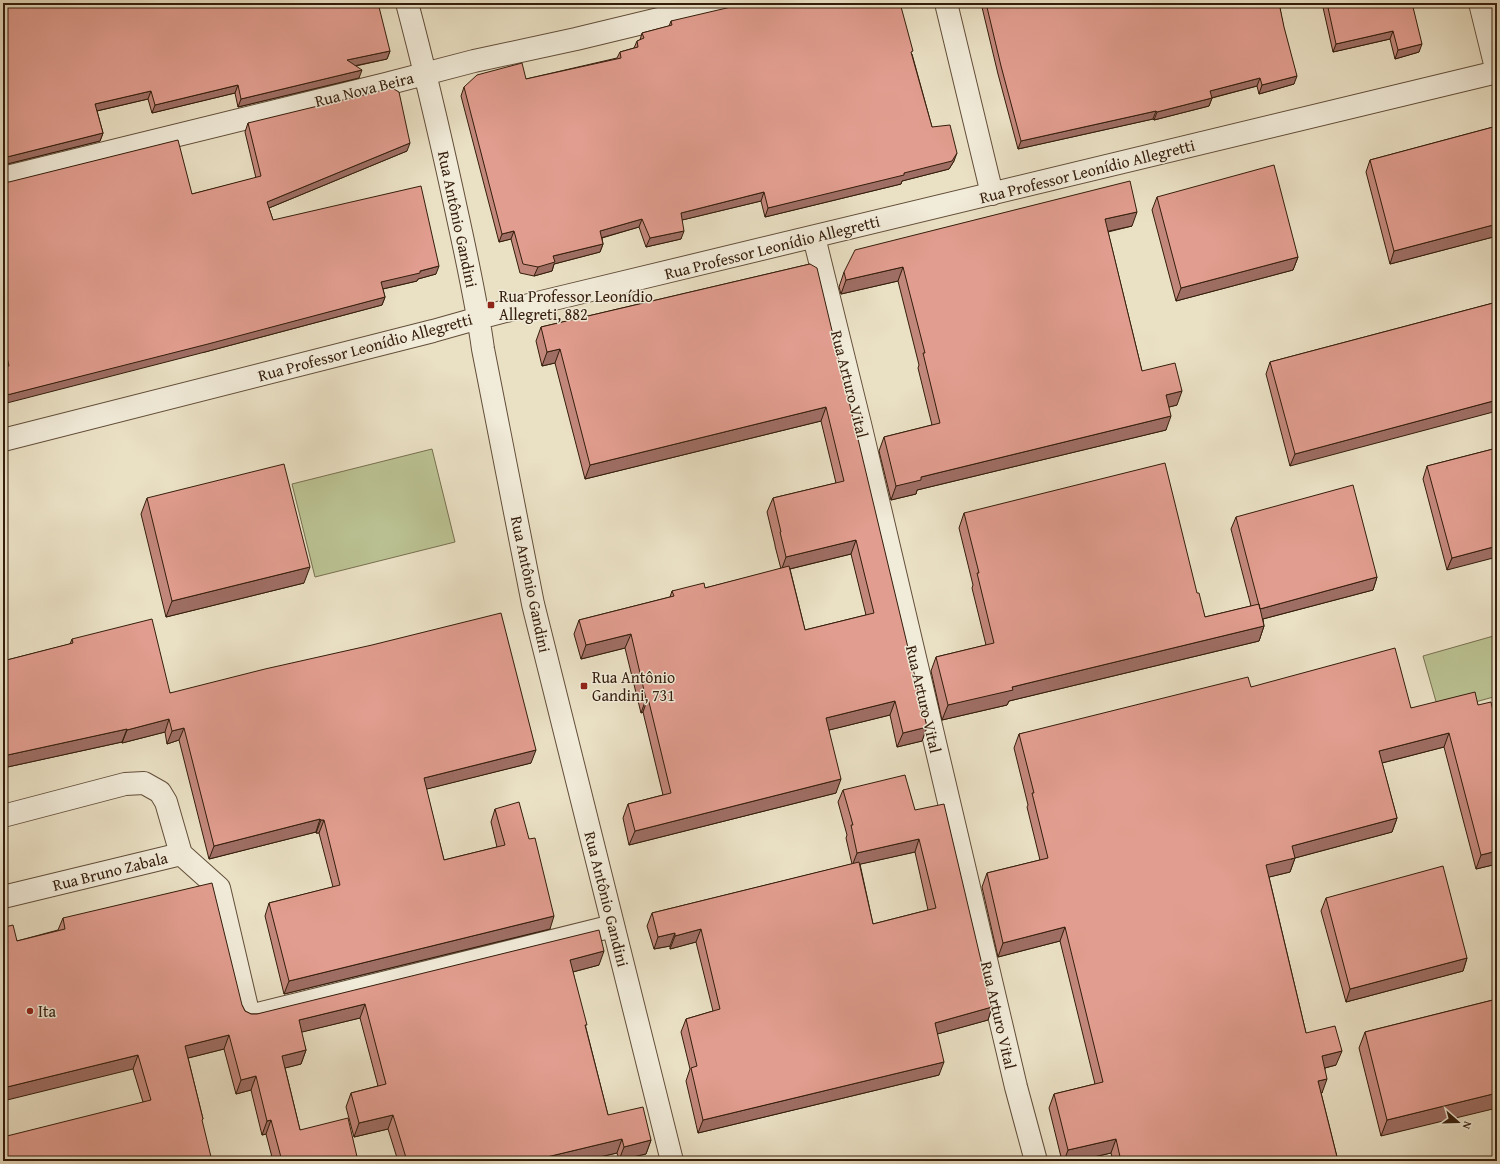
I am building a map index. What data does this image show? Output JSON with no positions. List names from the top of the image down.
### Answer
{
  "streets": {
    "street": [
      "Rua Nova Beira",
      "Rua Professor Leonídio Allegretti",
      "Rua Antônio Gandini",
      "Rua Arturo Vital",
      "Rua Bruno Zabala"
    ]
  },
  "crossings": [
    ["Rua Nova Beira", "Rua Antônio Gandini"],
    ["Rua Professor Leonídio Allegretti", "Rua Antônio Gandini"],
    ["Rua Professor Leonídio Allegretti", "Rua Arturo Vital"]
  ],
  "places": {
    "transit": ["Rua Professor Leonídio Allegreti, 882", "Rua Antônio Gandini, 731"],
    "other": ["Ita"]
  },
  "north": "right"
}
